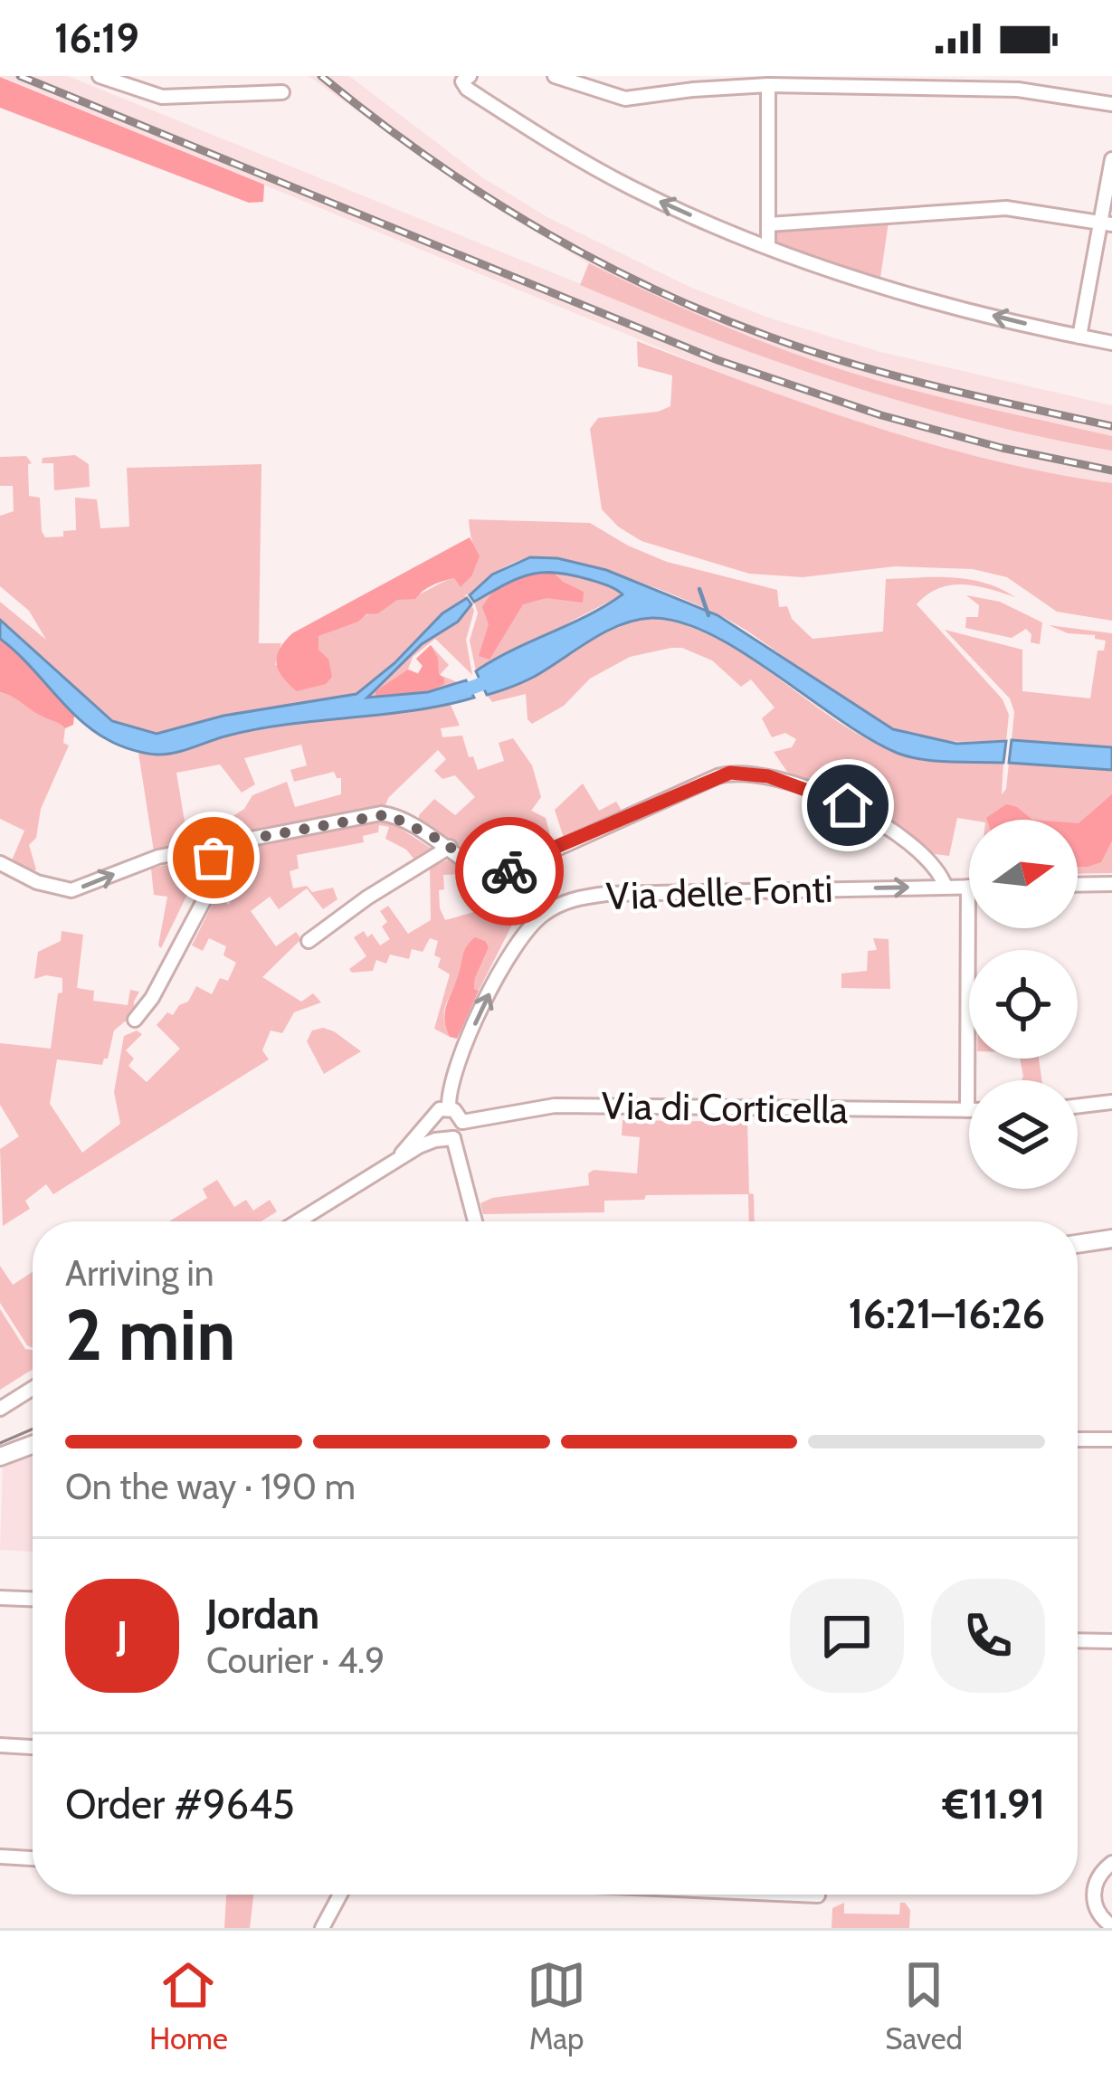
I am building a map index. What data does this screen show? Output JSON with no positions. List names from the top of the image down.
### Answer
{
  "streets": {
    "street": ["Via delle Fonti", "Via di Corticella"]
  },
  "crossings": [
    ["Via delle Fonti", "Via di Corticella"]
  ],
  "one_way": ["Via delle Fonti"],
  "north": "right",
  "page": {
    "status": "16:19",
    "heading": ["2 min", "Arriving in", "16:21–16:26"],
    "panel": [
      "Jordan",
      "Courier · 4.9",
      "Order #9645",
      "€11.91"
    ],
    "bar": "On the way · 190 m",
    "round": "J",
    "tabs": ["Home", "Map", "Saved"]
  }
}
